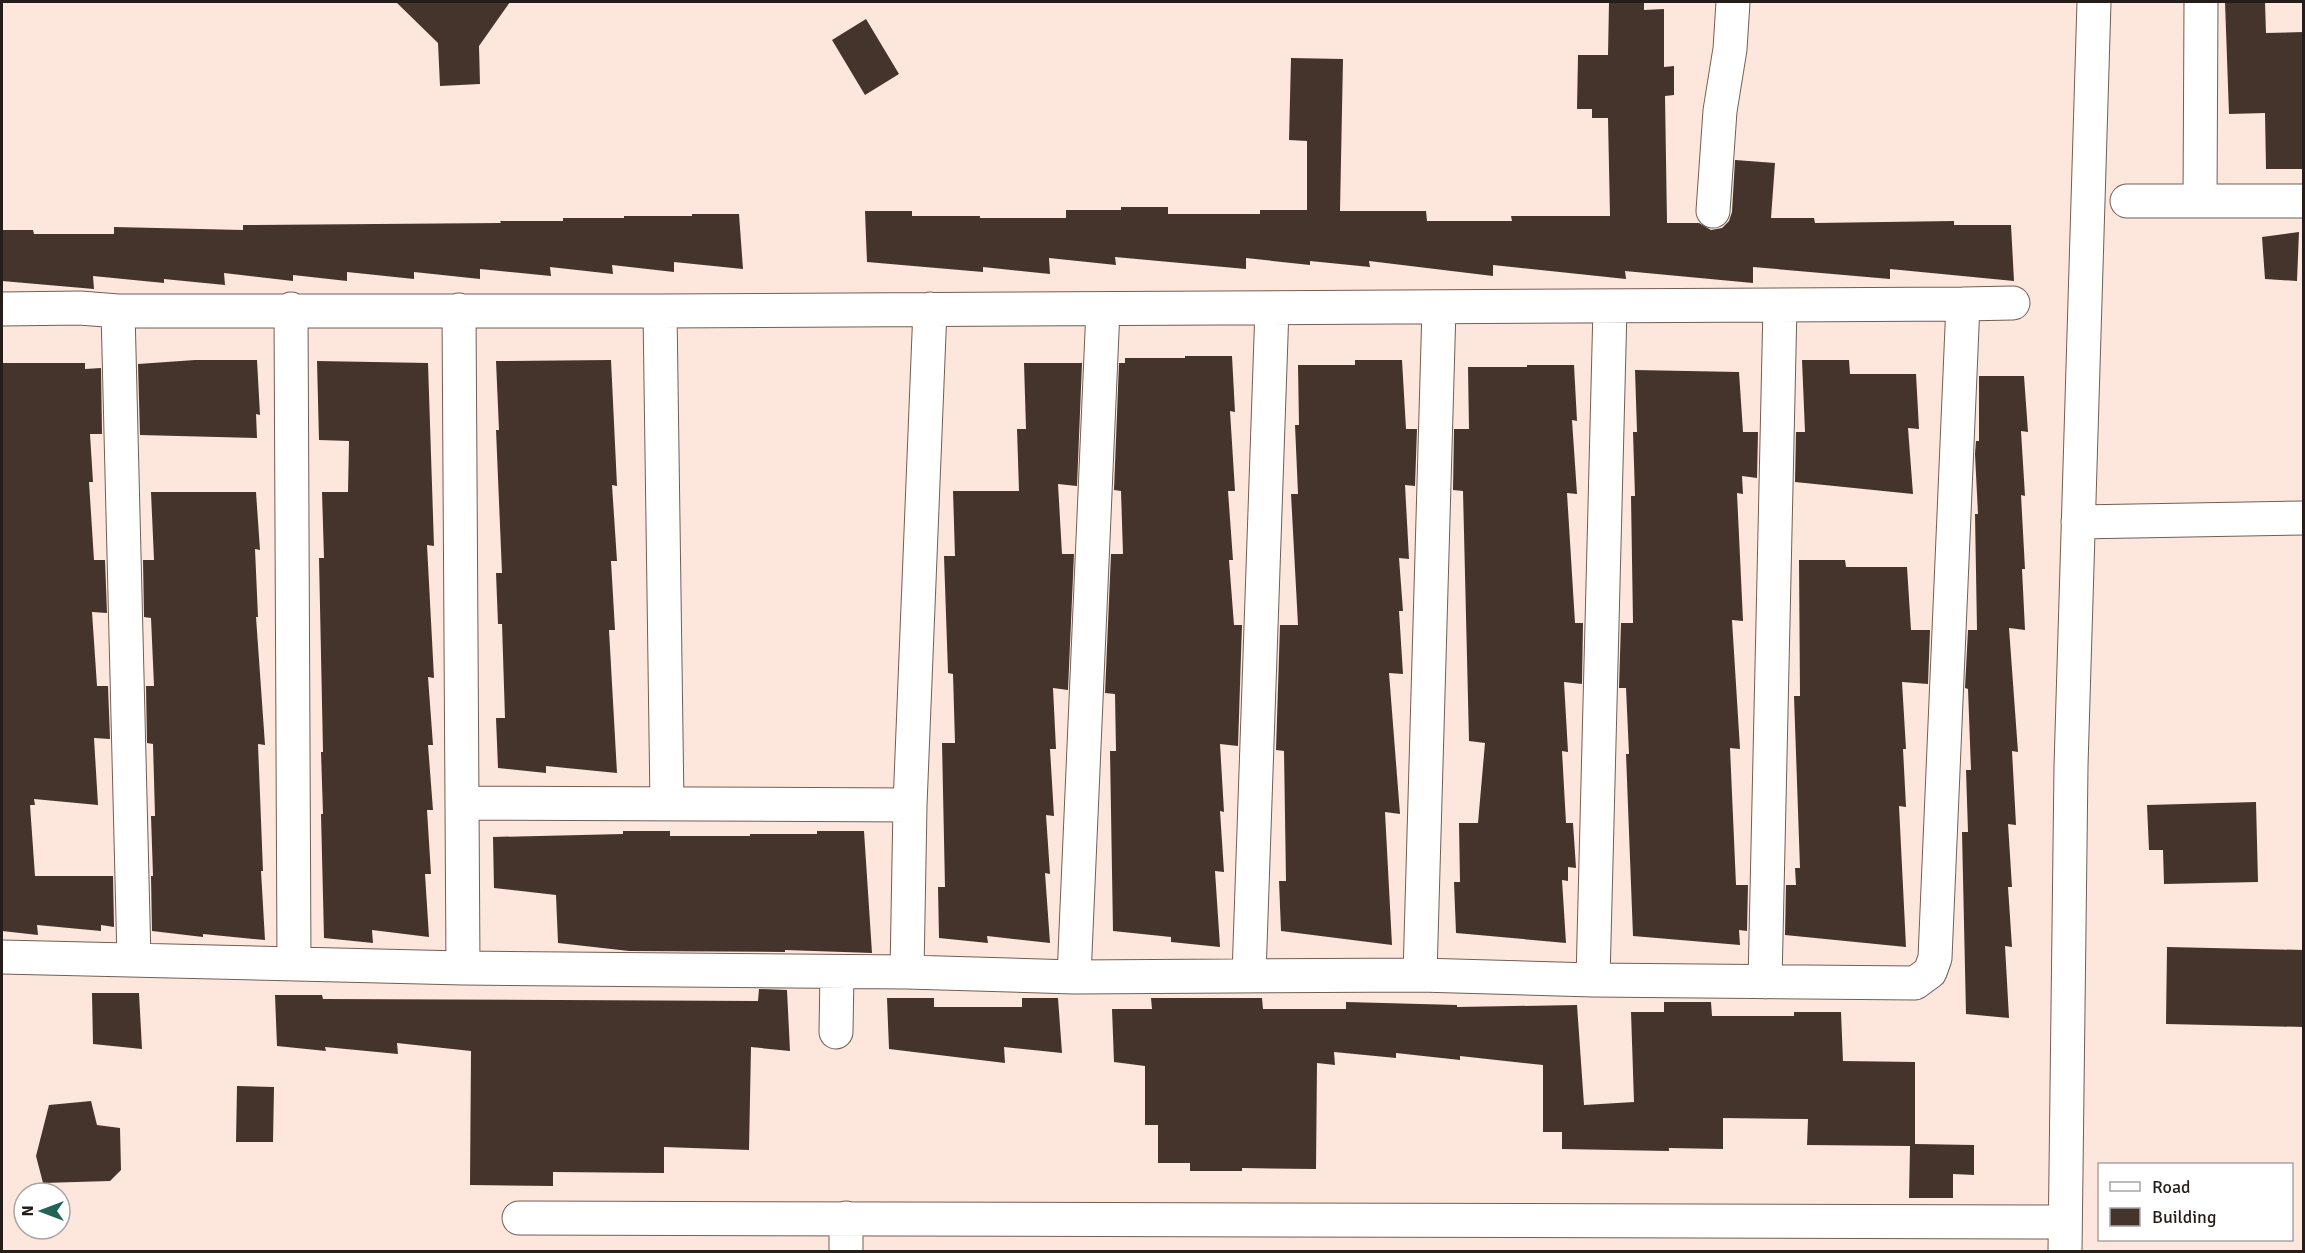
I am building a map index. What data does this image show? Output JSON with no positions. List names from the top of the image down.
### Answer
{
  "legend": ["Road", "Building"],
  "north": "left"
}
